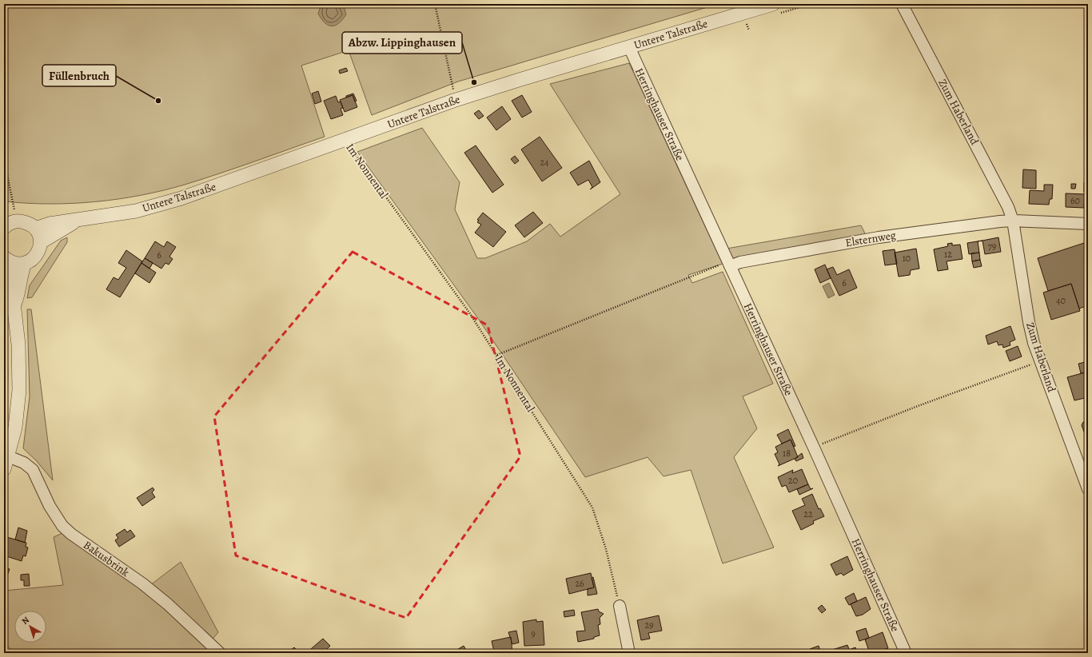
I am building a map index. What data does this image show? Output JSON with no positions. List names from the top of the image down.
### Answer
{
  "streets": {
    "street": [
      "Untere Talstraße",
      "Zum Haberland",
      "Herringhauser Straße",
      "Elsternweg",
      "Bakusbrink"
    ],
    "path": ["Im Nonnental"]
  },
  "crossings": [
    ["Untere Talstraße", "Herringhauser Straße"],
    ["Untere Talstraße", "Im Nonnental"],
    ["Zum Haberland", "Elsternweg"],
    ["Herringhauser Straße", "Elsternweg"]
  ],
  "places": ["Abzw. Lippinghausen", "Füllenbruch"],
  "house_numbers": [
    "24",
    "60",
    "79",
    "12",
    "6",
    "10",
    "6",
    "40",
    "18",
    "20",
    "22",
    "26",
    "29",
    "9"
  ],
  "north": "top left"
}
